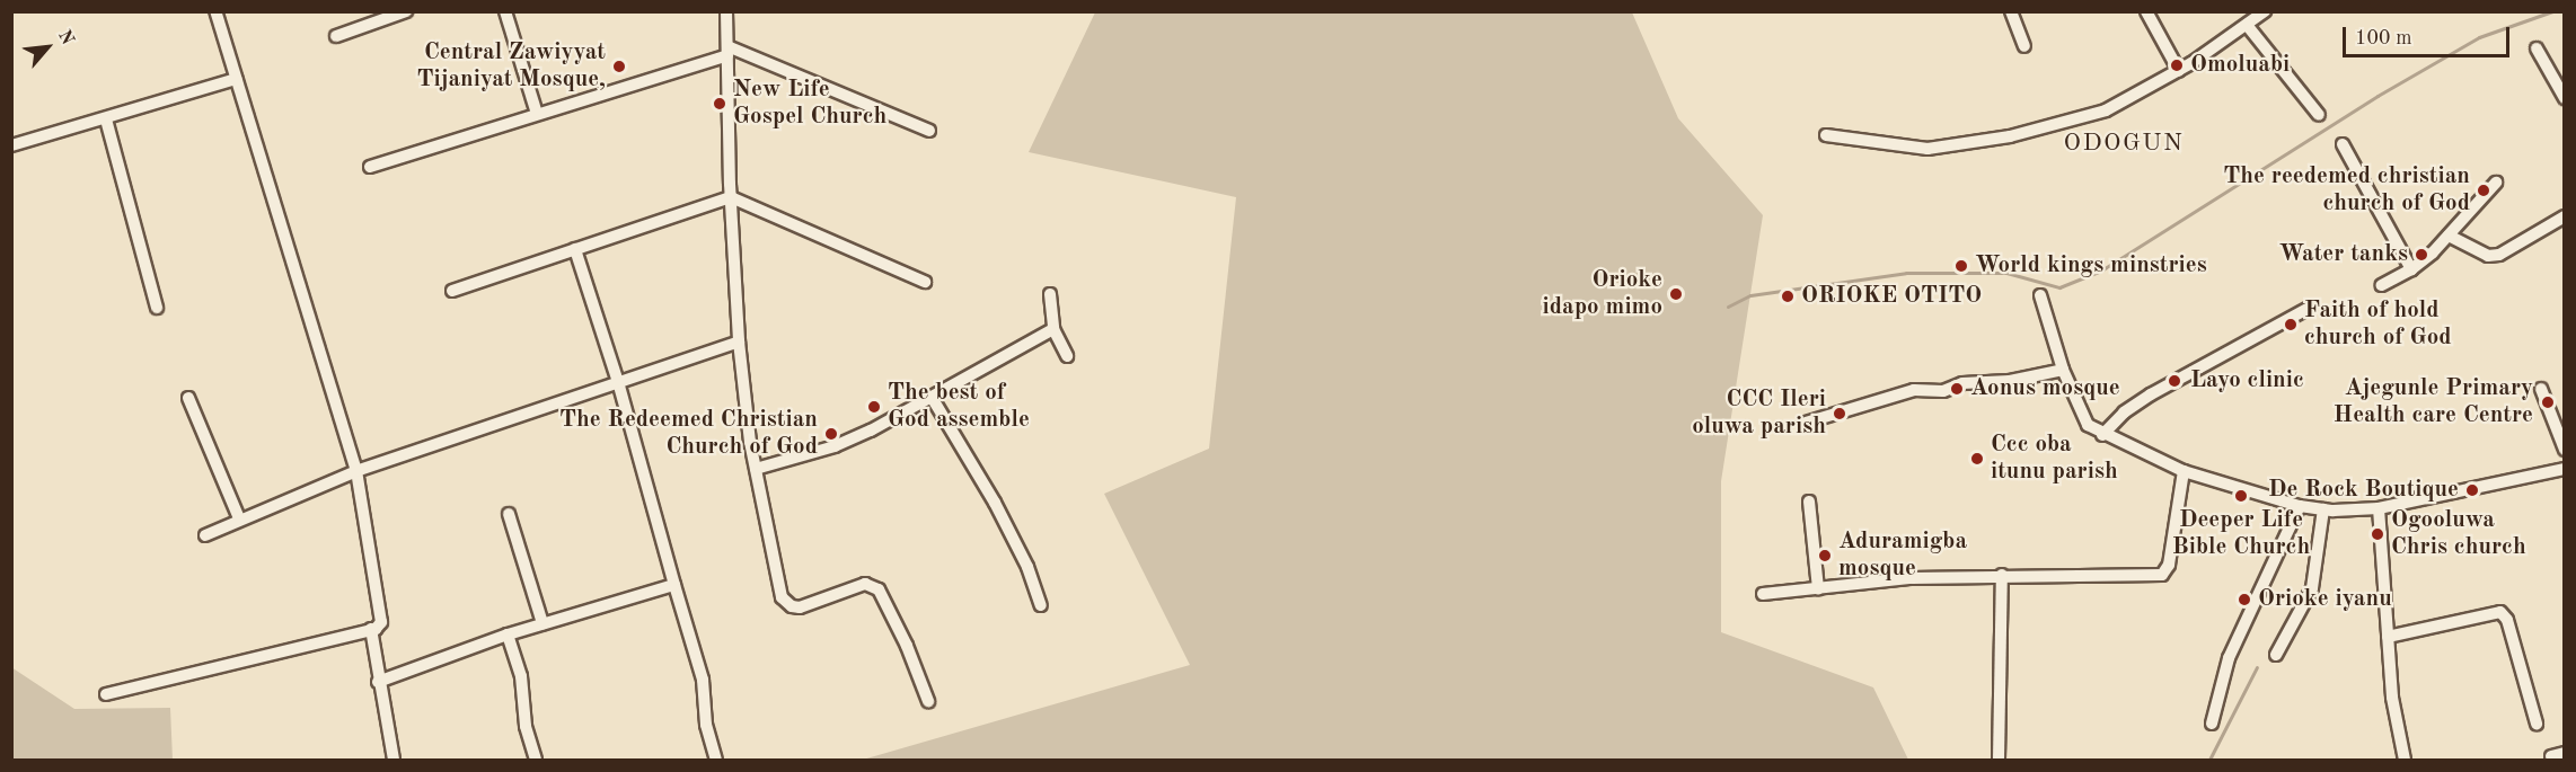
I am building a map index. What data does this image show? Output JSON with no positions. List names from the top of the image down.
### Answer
{
  "districts": ["ODOGUN"],
  "places": [
    "Omoluabi",
    "Central Zawiyyat Tijaniyat Mosque,",
    "New Life Gospel Church",
    "The reedemed christian church of God",
    "Water tanks",
    "World kings minstries",
    "Orioke idapo mimo",
    "ORIOKE OTITO",
    "Faith of hold church of God",
    "Layo clinic",
    "Aonus mosque",
    "Ajegunle Primary Health care Centre",
    "The best of God assemble",
    "CCC Ileri oluwa parish",
    "The Redeemed Christian Church of God",
    "Ccc oba itunu parish",
    "De Rock Boutique",
    "Deeper Life Bible Church",
    "Ogooluwa Chris church",
    "Aduramigba mosque",
    "Orioke iyanu"
  ],
  "scale_bar": "100 m",
  "north": "top right"
}
